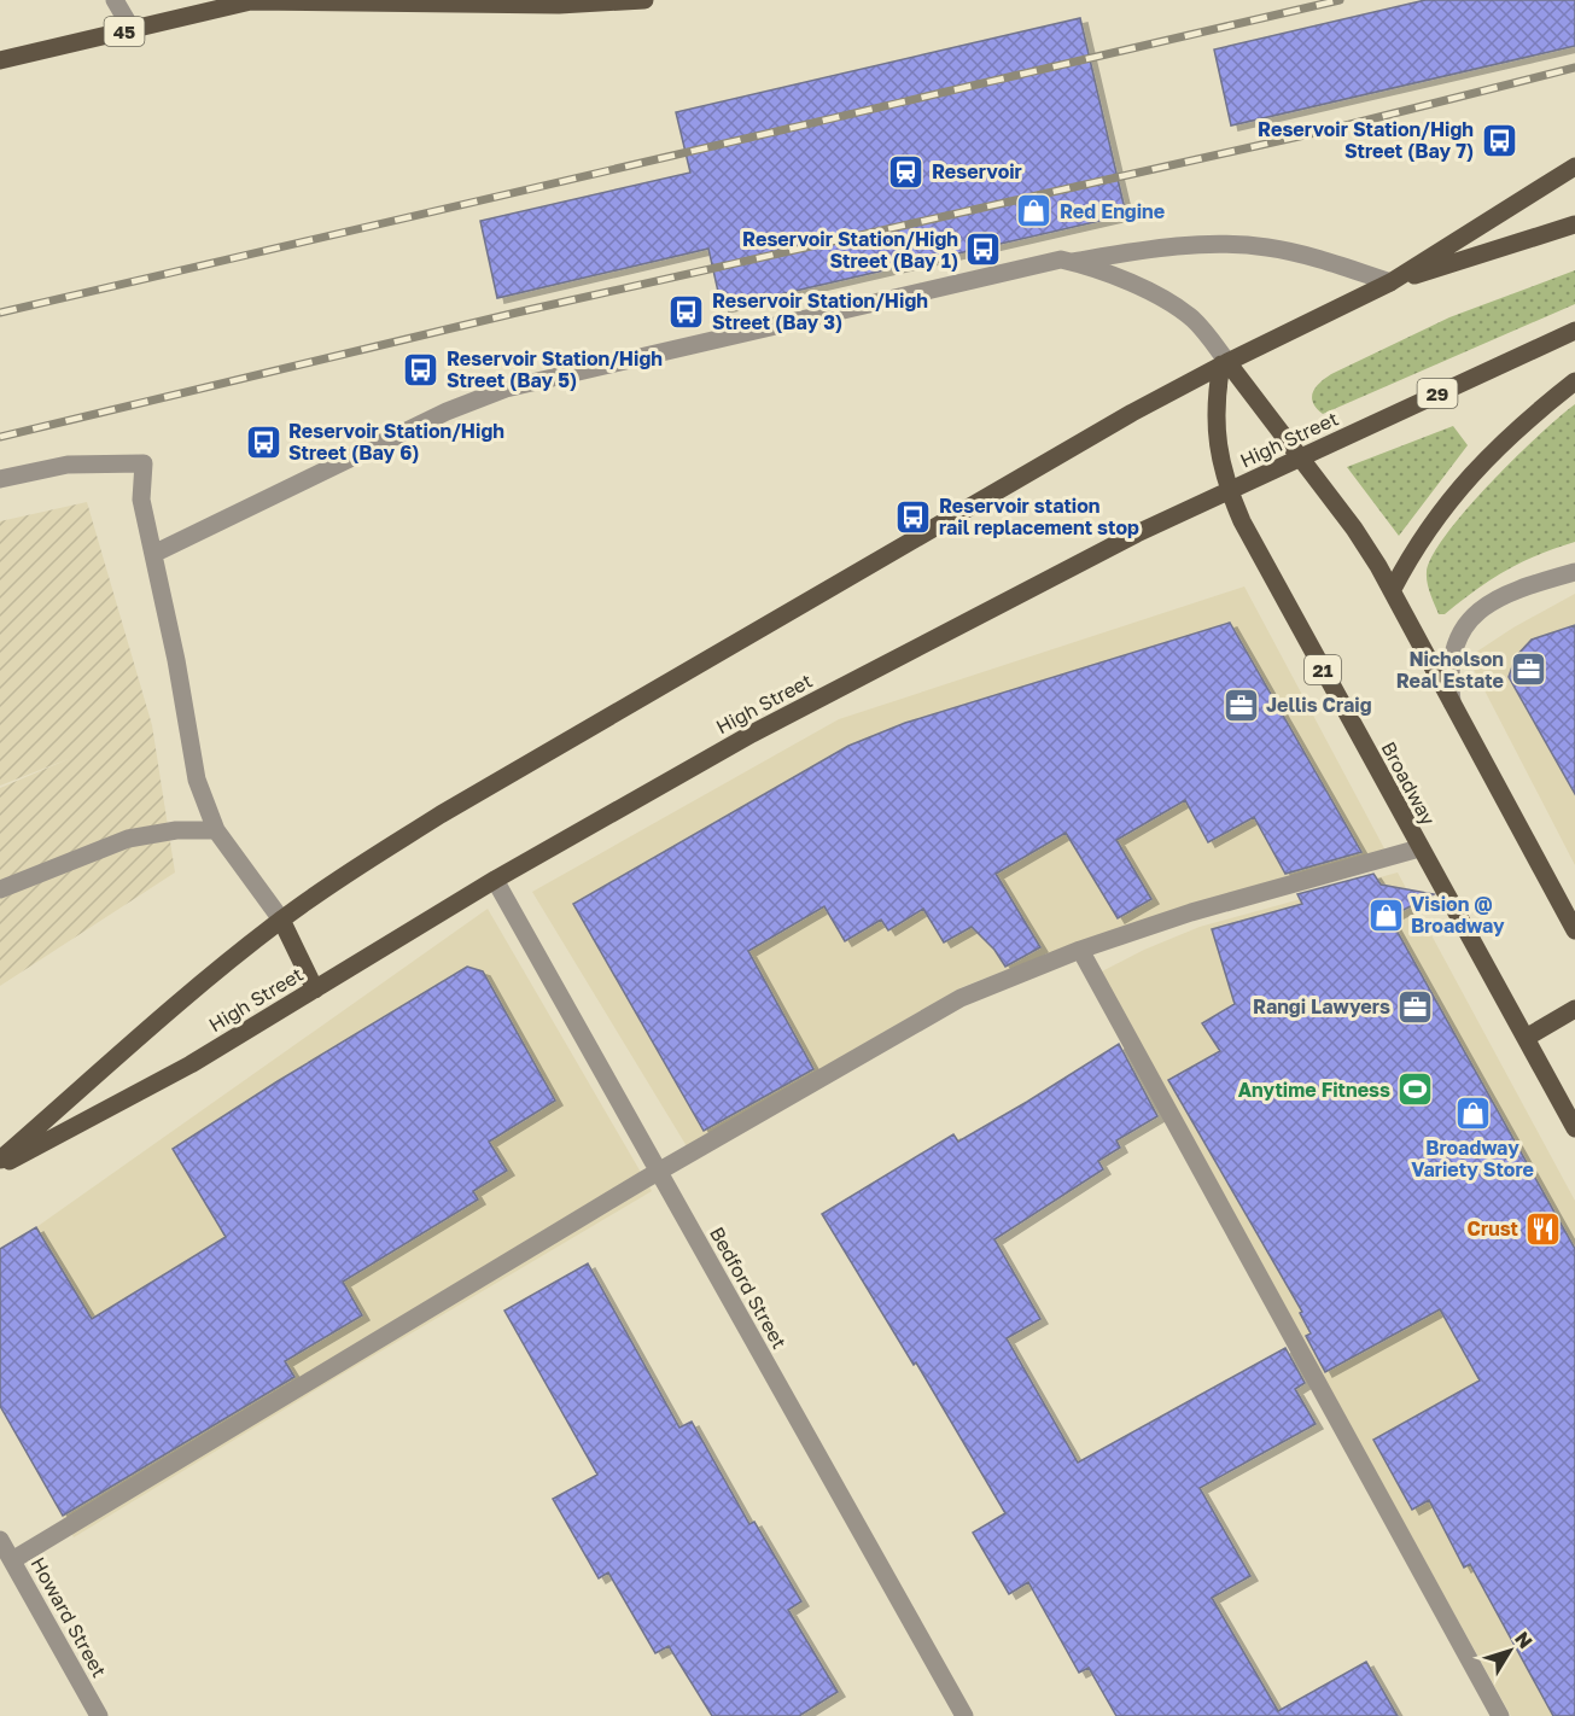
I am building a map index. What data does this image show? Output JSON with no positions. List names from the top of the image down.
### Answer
{
  "streets": {
    "main road": [
      "45",
      "29",
      "High Street",
      "21",
      "Broadway"
    ],
    "street": ["Bedford Street", "Howard Street"]
  },
  "crossings": [
    ["High Street", "Broadway"],
    ["High Street", "Bedford Street"]
  ],
  "places": {
    "bus stop": [
      "Reservoir Station/High Street (Bay 7)",
      "Reservoir Station/High Street (Bay 1)",
      "Reservoir Station/High Street (Bay 3)",
      "Reservoir Station/High Street (Bay 5)",
      "Reservoir Station/High Street (Bay 6)",
      "Reservoir station rail replacement stop"
    ],
    "station": ["Reservoir"],
    "shop": ["Red Engine", "Vision @ Broadway", "Broadway Variety Store"],
    "office": ["Nicholson Real Estate", "Jellis Craig", "Rangi Lawyers"],
    "sports": ["Anytime Fitness"],
    "restaurant": ["Crust"]
  },
  "north": "top right"
}
